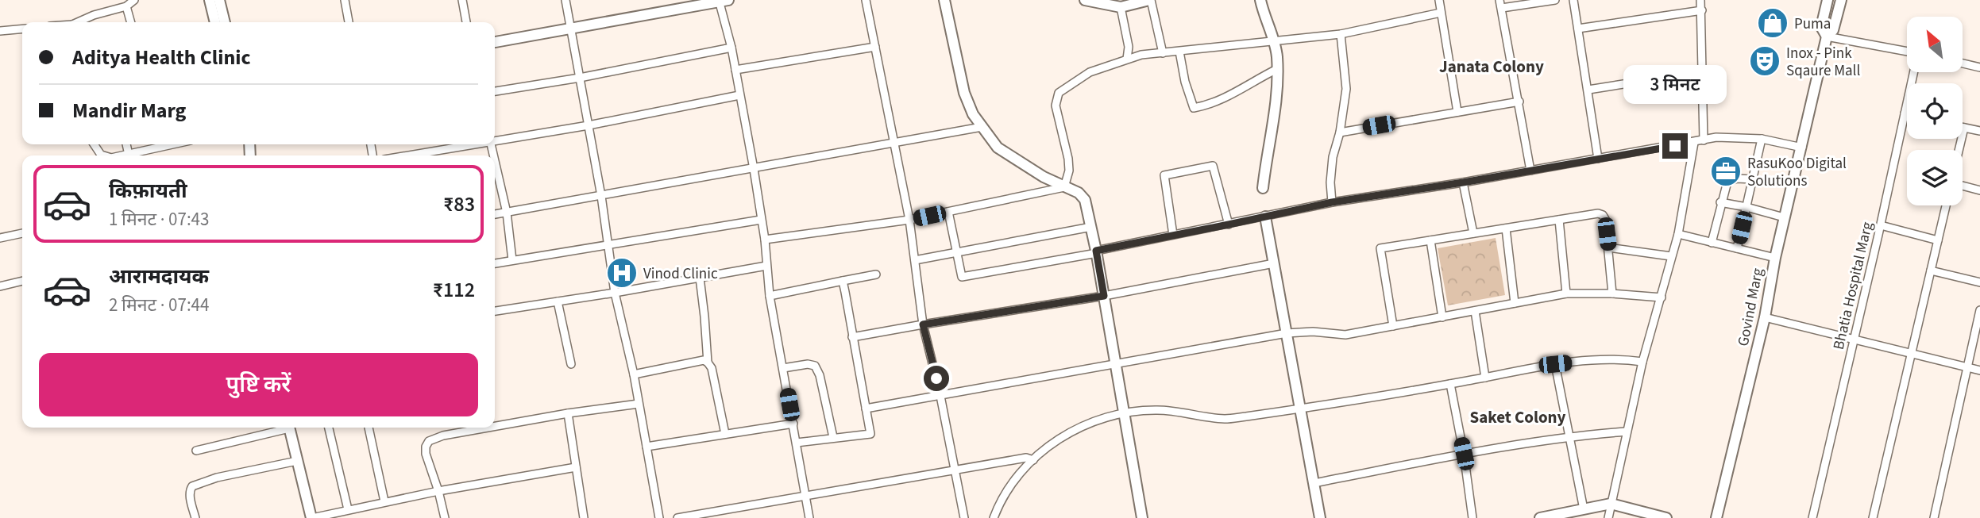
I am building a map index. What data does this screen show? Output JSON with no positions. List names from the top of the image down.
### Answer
{
  "streets": {
    "street": ["Bhatia Hospital Marg", "Govind Marg"]
  },
  "districts": ["Janata Colony", "Saket Colony"],
  "places": {
    "shop": ["Puma"],
    "theatre": ["Inox - Pink Sqaure Mall"],
    "office": ["RasuKoo Digital Solutions"],
    "hospital": ["Vinod Clinic"]
  },
  "north": "top left",
  "page": {
    "banner": ["Aditya Health Clinic", "Mandir Marg"],
    "bubble": "3 मिनट",
    "list": [
      {
        "name": "किफ़ायती",
        "note": "1 मिनट · 07:43",
        "value": "₹83"
      },
      {
        "name": "आरामदायक",
        "note": "2 मिनट · 07:44",
        "value": "₹112"
      }
    ],
    "buttons": "पुष्टि करें"
  }
}
